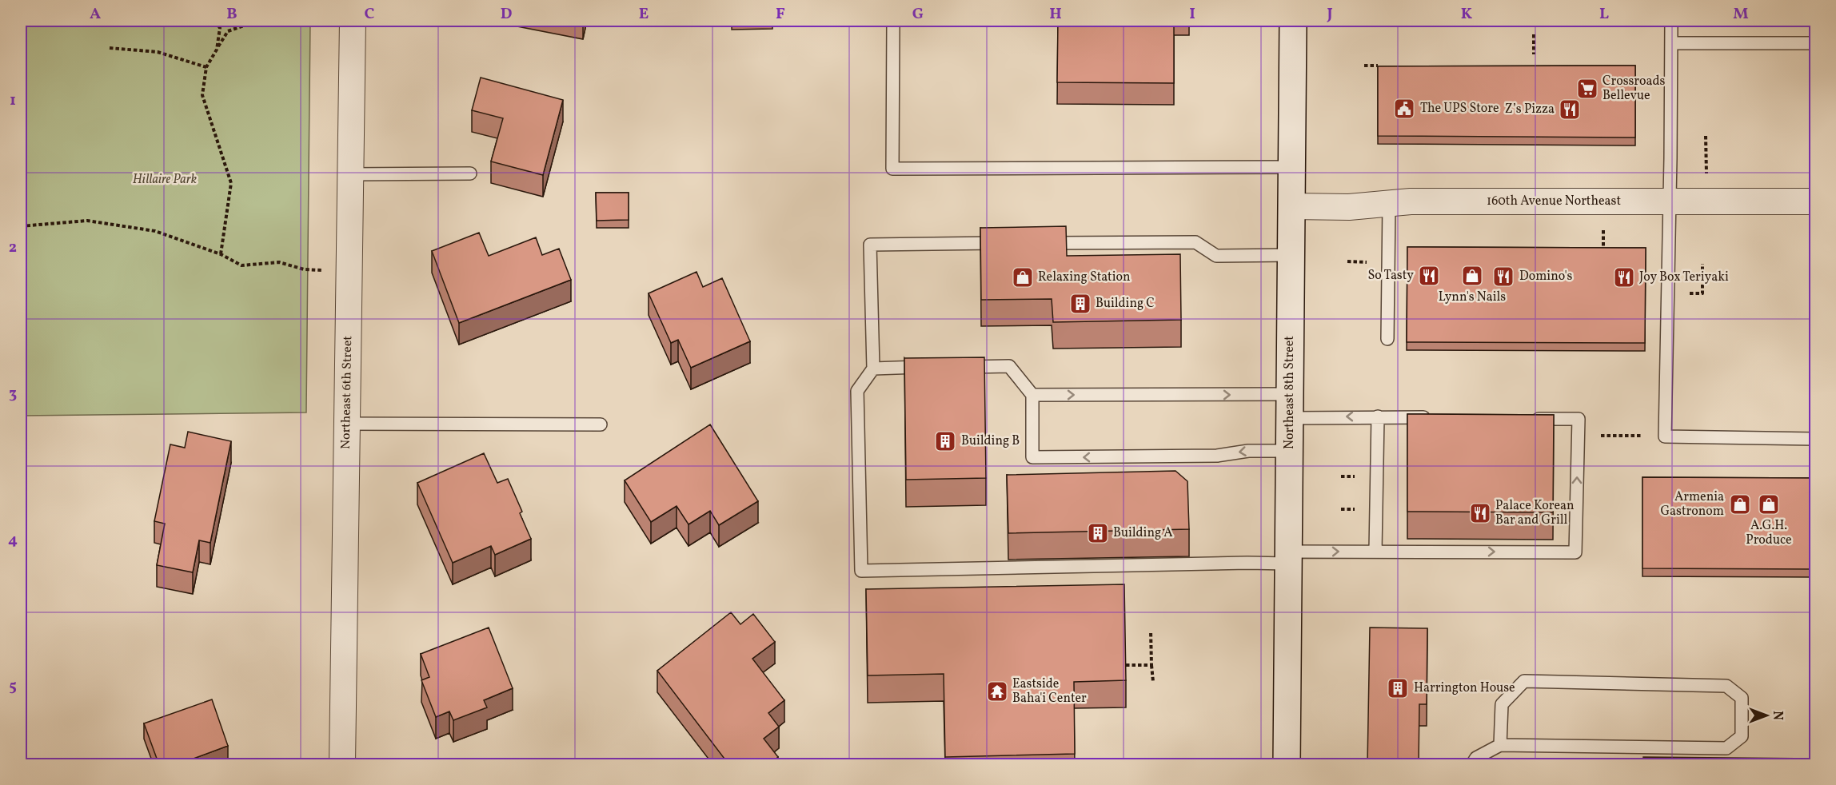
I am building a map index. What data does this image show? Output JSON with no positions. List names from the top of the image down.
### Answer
{
  "streets": {
    "main road": ["Northeast 8th Street"],
    "street": ["160th Avenue Northeast", "Northeast 6th Street"]
  },
  "crossings": [
    ["160th Avenue Northeast", "Northeast 8th Street"]
  ],
  "parks": ["Hillaire Park"],
  "places": {
    "supermarket": ["Crossroads Bellevue"],
    "public building": ["The UPS Store"],
    "restaurant": [
      "Z’s Pizza",
      "So Tasty",
      "Domino's",
      "Joy Box Teriyaki",
      "Palace Korean Bar and Grill"
    ],
    "shop": [
      "Lynn's Nails",
      "Relaxing Station",
      "Armenia Gastronom",
      "A.G.H. Produce"
    ],
    "building": [
      "Building C",
      "Building B",
      "Building A",
      "Harrington House"
    ],
    "temple": ["Eastside Baha'i Center"]
  },
  "north": "right",
  "grid": {
    "columns": [
      "A",
      "B",
      "C",
      "D",
      "E",
      "F",
      "G",
      "H",
      "I",
      "J",
      "K",
      "L",
      "M"
    ],
    "rows": [
      "1",
      "2",
      "3",
      "4",
      "5"
    ]
  }
}
